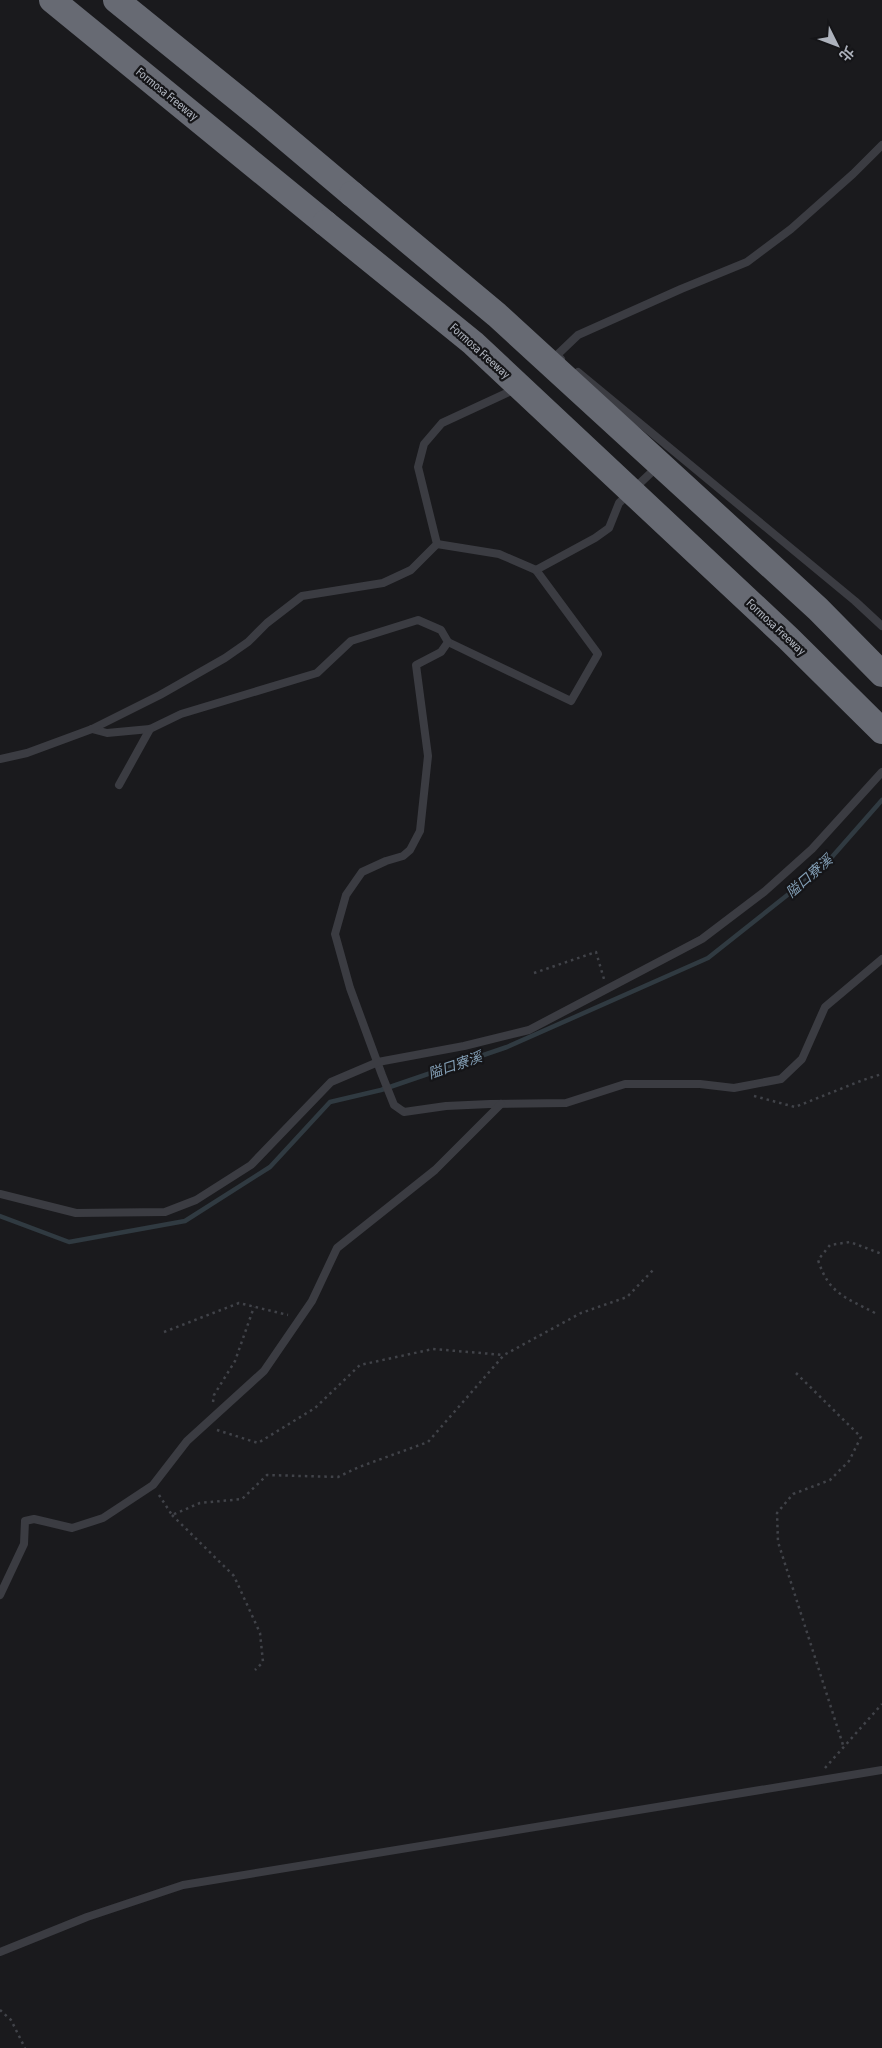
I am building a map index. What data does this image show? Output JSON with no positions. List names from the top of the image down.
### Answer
{
  "streets": {
    "highway": ["Formosa Freeway"]
  },
  "water": ["隘口寮溪"],
  "north": "bottom right"
}
